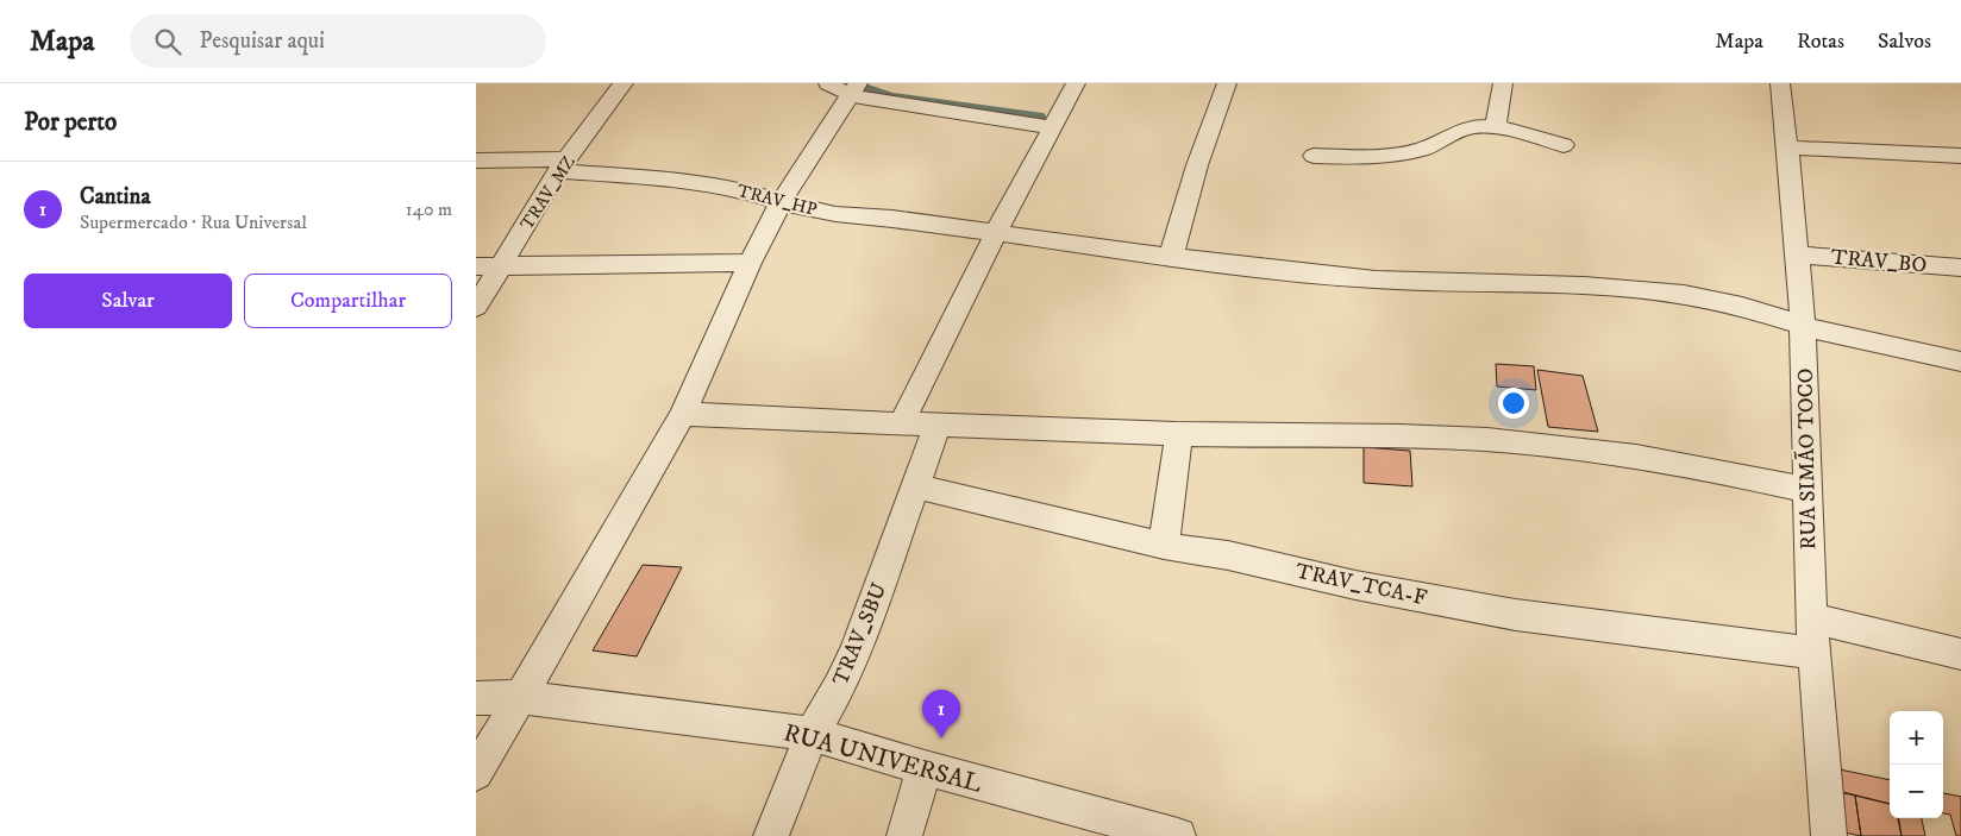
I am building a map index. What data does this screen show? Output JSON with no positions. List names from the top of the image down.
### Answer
{
  "streets": {
    "street": [
      "TRAV_MZ",
      "TRAV_HP",
      "TRAV_BO",
      "RUA SIMÃO TOCO",
      "TRAV_TCA-F",
      "TRAV_SBU",
      "RUA UNIVERSAL"
    ]
  },
  "crossings": [
    ["TRAV_MZ", "TRAV_HP"],
    ["TRAV_HP", "RUA SIMÃO TOCO"],
    ["TRAV_BO", "RUA SIMÃO TOCO"],
    ["RUA SIMÃO TOCO", "TRAV_TCA-F"],
    ["TRAV_TCA-F", "TRAV_SBU"],
    ["TRAV_SBU", "RUA UNIVERSAL"]
  ],
  "page": {
    "header": "Mapa",
    "search": "Pesquisar aqui",
    "nav": ["Mapa", "Rotas", "Salvos"],
    "heading": "Por perto",
    "list": [
      {
        "mark": "1",
        "name": "Cantina",
        "note": "Supermercado · Rua Universal",
        "value": "140 m"
      }
    ],
    "buttons": ["Salvar", "Compartilhar"],
    "pins": "1",
    "map_buttons": ["+", "−"]
  }
}
